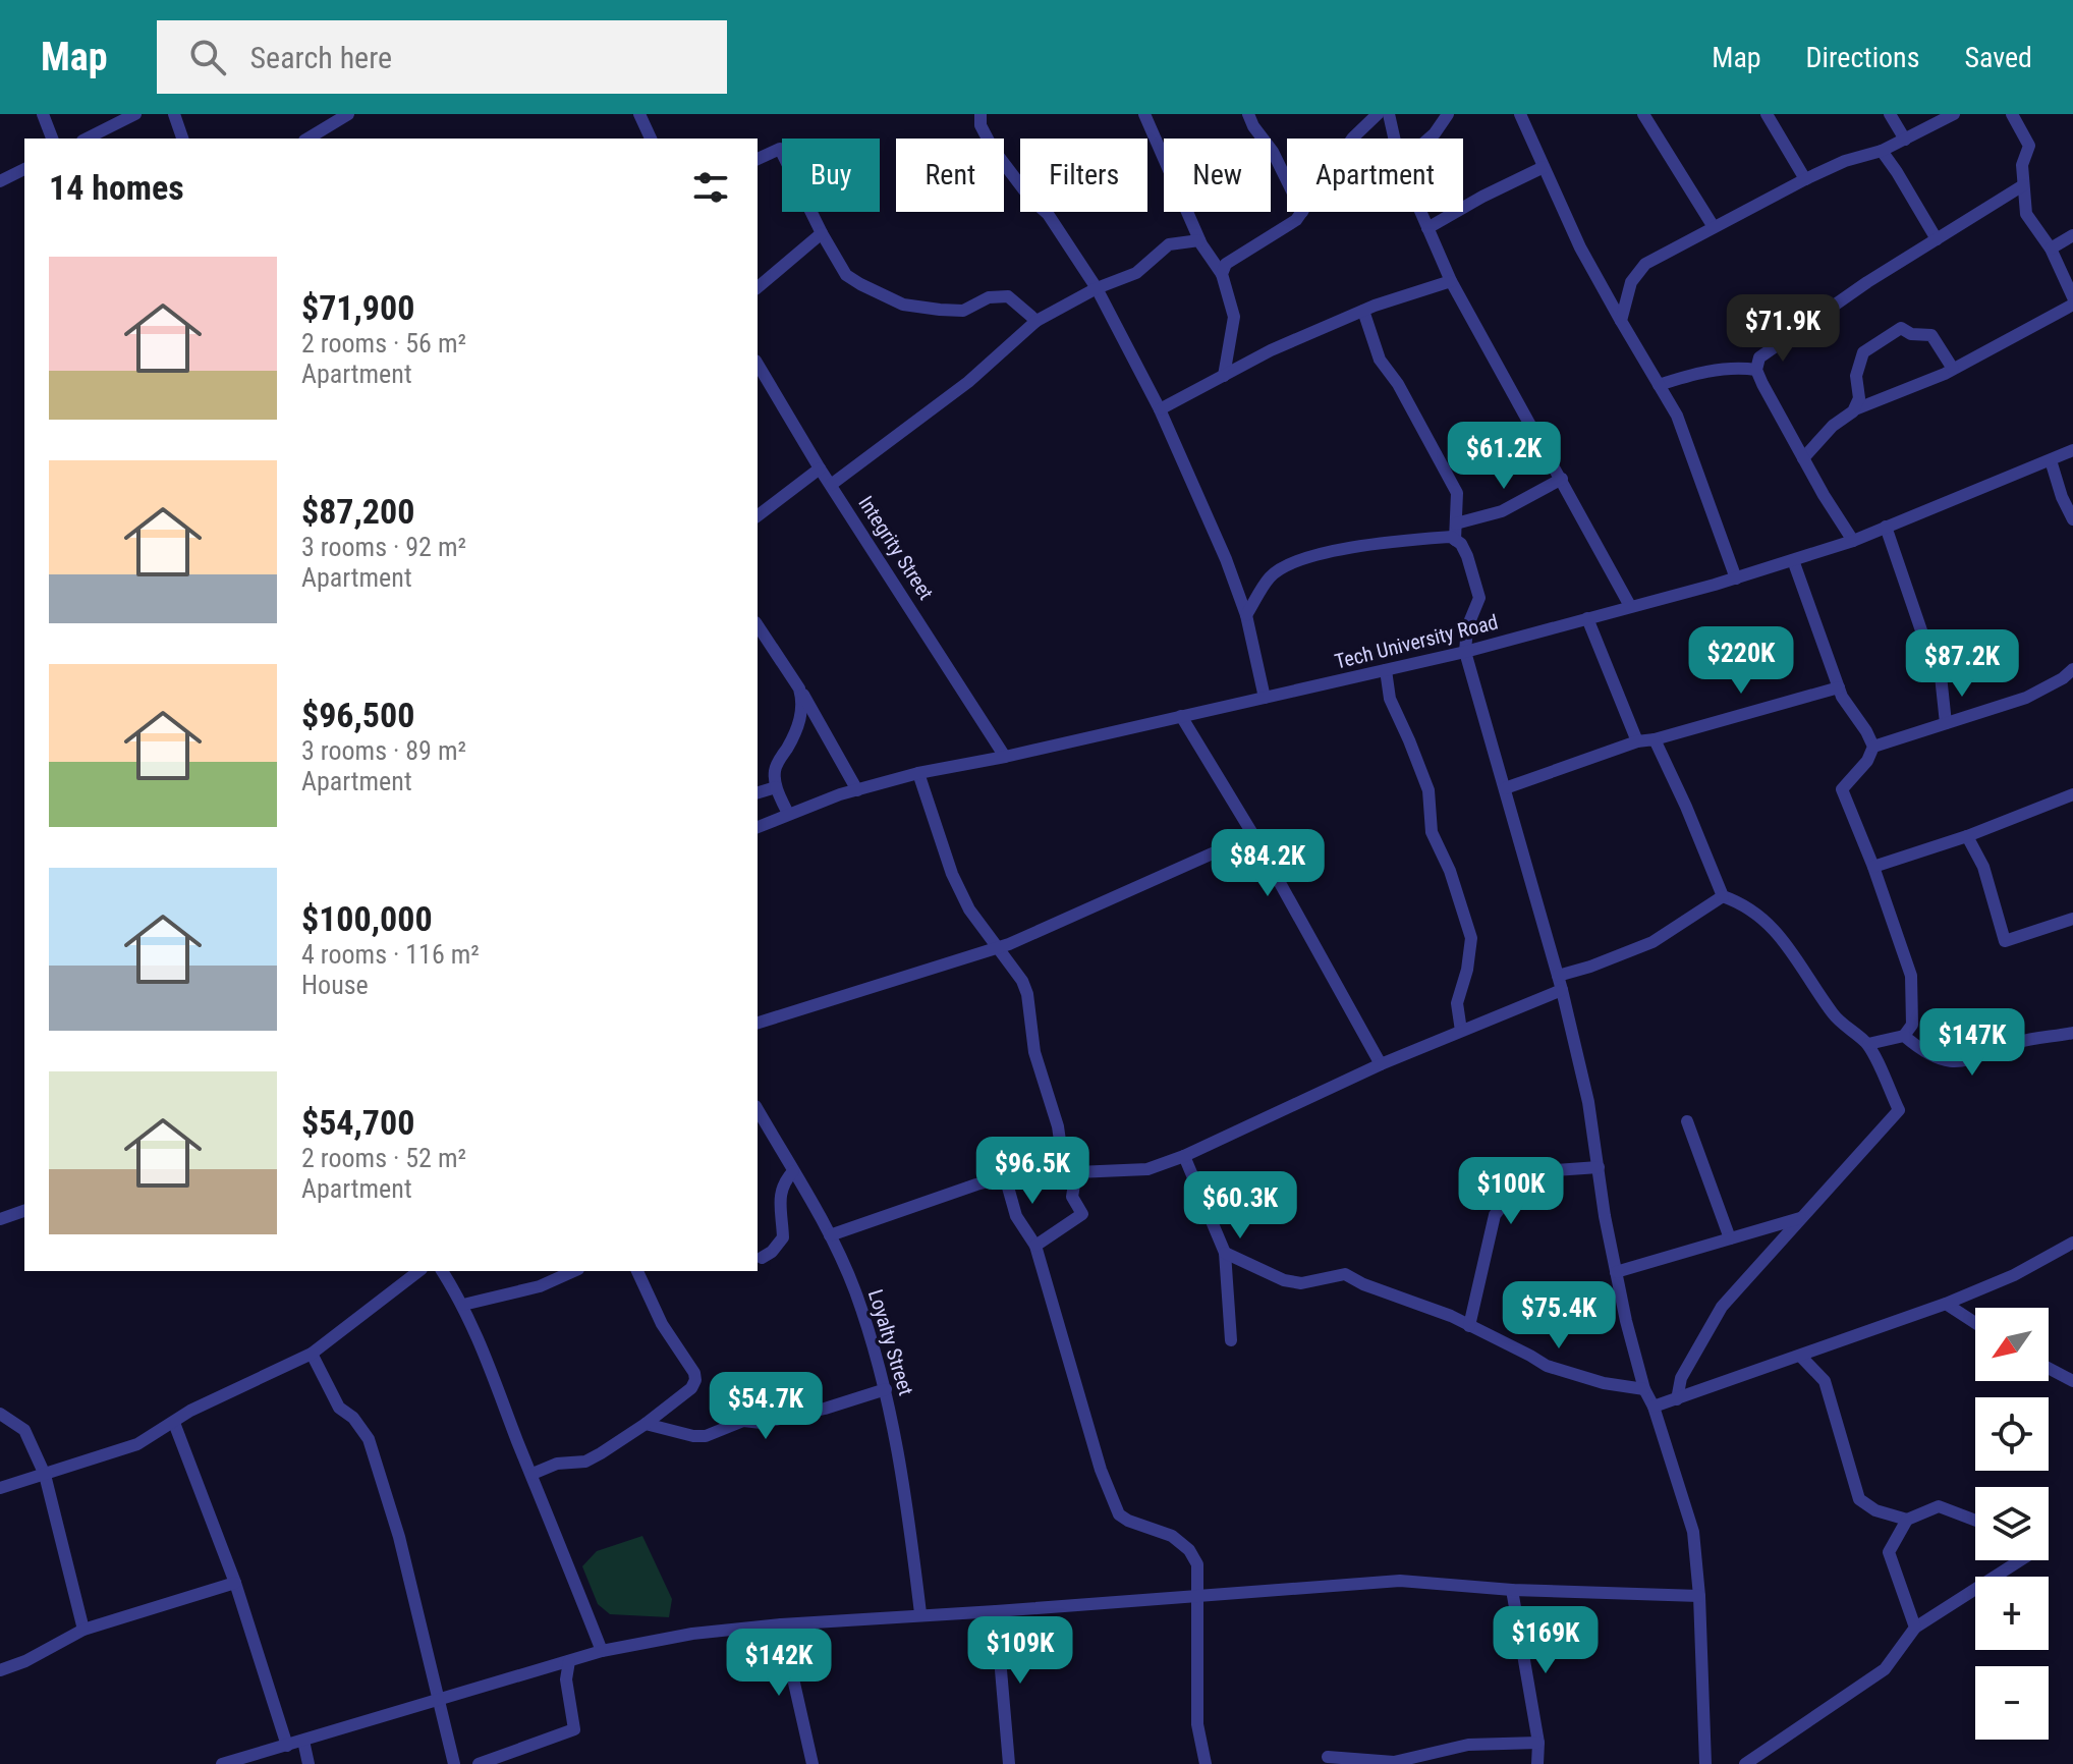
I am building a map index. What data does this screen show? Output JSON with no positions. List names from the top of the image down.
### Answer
{
  "streets": {
    "street": ["Integrity Street", "Tech University Road", "Loyalty Street"]
  },
  "crossings": [
    ["Integrity Street", "Tech University Road"]
  ],
  "north": "bottom left",
  "page": {
    "header": "Map",
    "search": "Search here",
    "nav": ["Map", "Directions", "Saved"],
    "chip": [
      "Buy",
      "Rent",
      "Filters",
      "New",
      "Apartment"
    ],
    "heading": "14 homes",
    "list": [
      {
        "name": "$71,900",
        "note": "2 rooms · 56 m² · Apartment"
      },
      {
        "name": "$87,200",
        "note": "3 rooms · 92 m² · Apartment"
      },
      {
        "name": "$96,500",
        "note": "3 rooms · 89 m² · Apartment"
      },
      {
        "name": "$100,000",
        "note": "4 rooms · 116 m² · House"
      },
      {
        "name": "$54,700",
        "note": "2 rooms · 52 m² · Apartment"
      }
    ],
    "price": [
      "$71.9K",
      "$61.2K",
      "$220K",
      "$87.2K",
      "$84.2K",
      "$147K",
      "$96.5K",
      "$100K",
      "$60.3K",
      "$75.4K",
      "$54.7K",
      "$169K",
      "$109K",
      "$142K"
    ],
    "map_buttons": ["+", "−"]
  }
}
